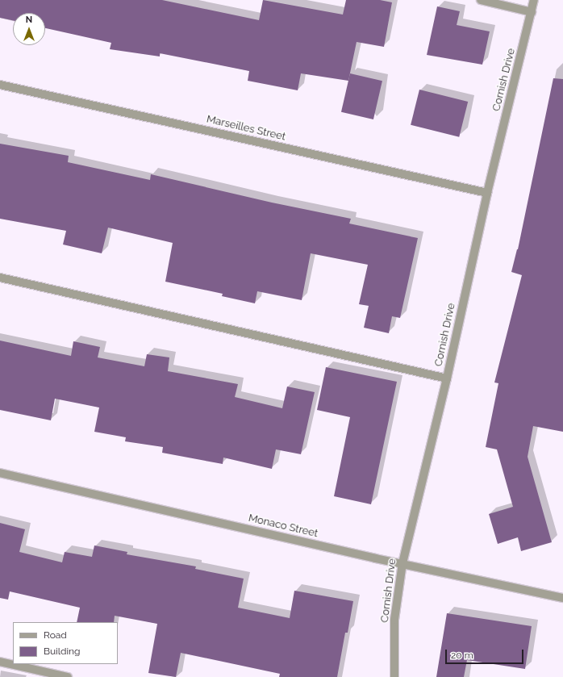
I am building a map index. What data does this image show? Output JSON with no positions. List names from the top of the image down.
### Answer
{
  "streets": {
    "street": ["Cornish Drive", "Marseilles Street", "Monaco Street"]
  },
  "crossings": [
    ["Cornish Drive", "Marseilles Street"],
    ["Cornish Drive", "Monaco Street"]
  ],
  "legend": ["Road", "Building"],
  "scale_bar": "20 m",
  "north": "top"
}
